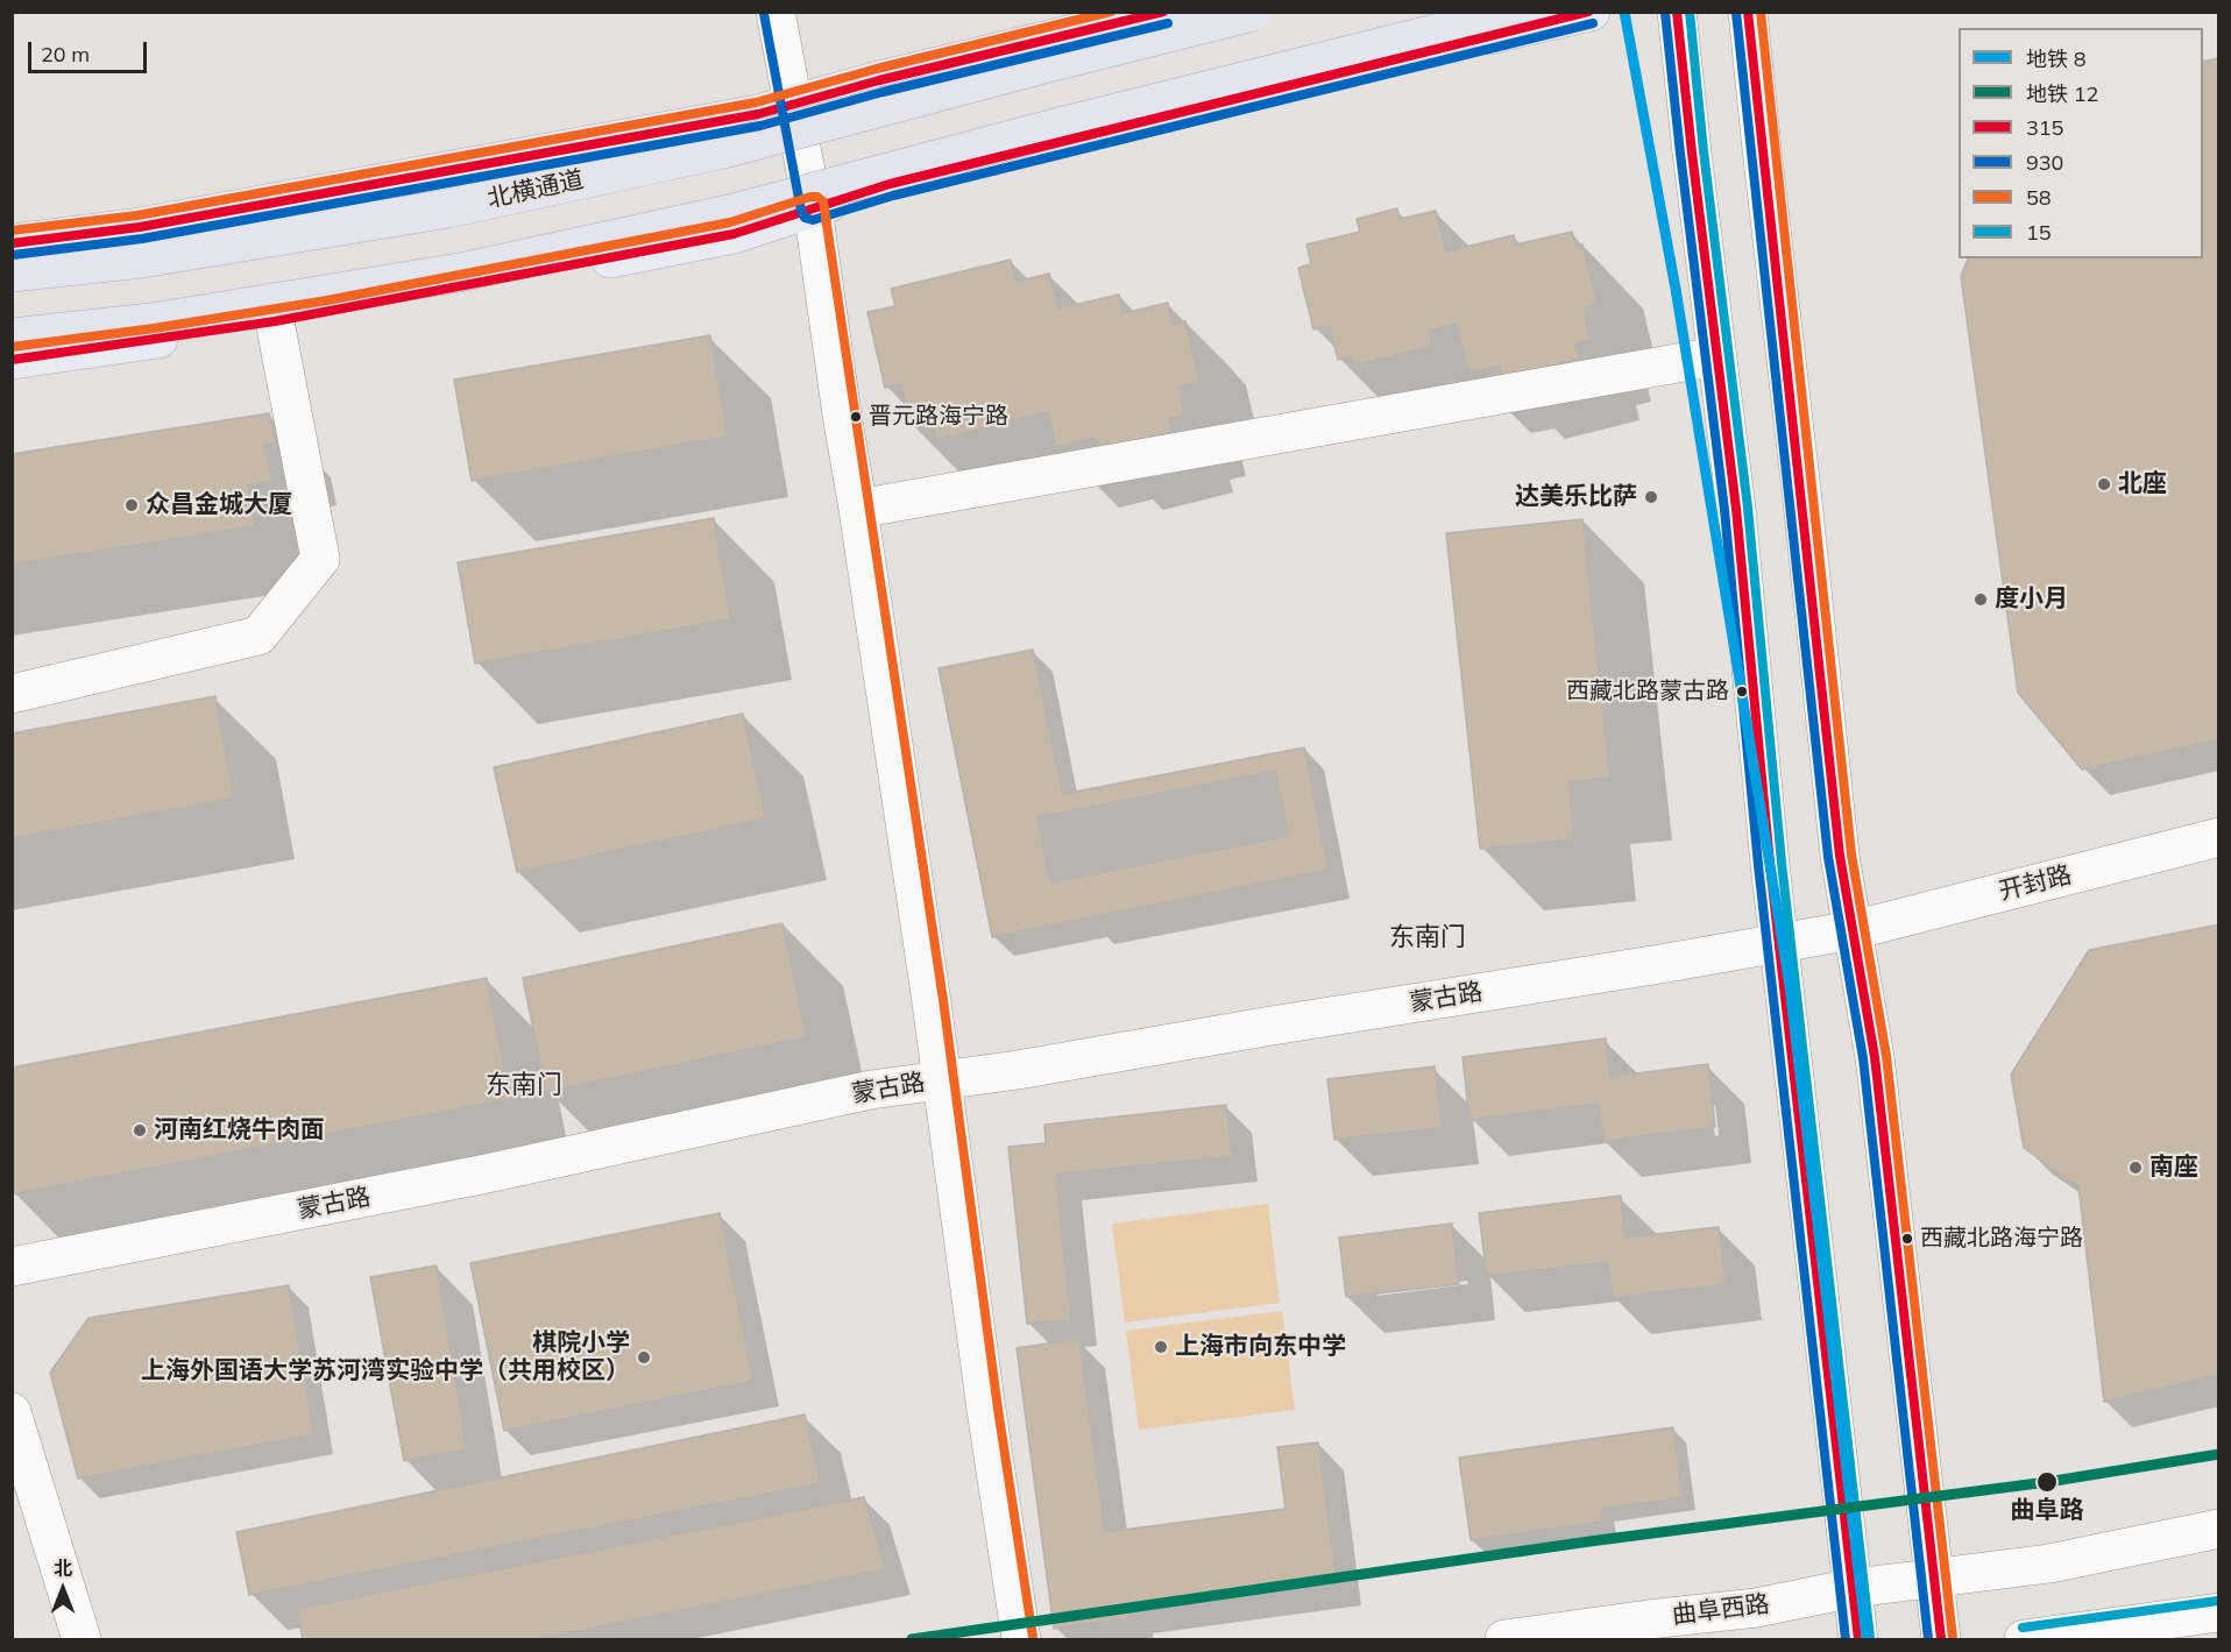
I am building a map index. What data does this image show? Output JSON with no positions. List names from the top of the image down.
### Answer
{
  "streets": {
    "highway": ["北横通道"],
    "street": ["开封路", "蒙古路", "曲阜西路"]
  },
  "crossings": [
    ["开封路", "蒙古路"]
  ],
  "districts": ["东南门", "东南门"],
  "places": [
    "晋元路海宁路",
    "北座",
    "达美乐比萨",
    "众昌金城大厦",
    "度小月",
    "西藏北路蒙古路",
    "河南红烧牛肉面",
    "南座",
    "西藏北路海宁路",
    "上海市向东中学",
    "棋院小学 上海外国语大学苏河湾实验中学（共用校区）",
    "曲阜路"
  ],
  "lines": [
    "metro line 8",
    "transit line 315",
    "transit line 58",
    "transit line 15",
    "transit line 930",
    "metro line 12"
  ],
  "legend": [
    "地铁 8",
    "地铁 12",
    "315",
    "930",
    "58",
    "15"
  ],
  "scale_bar": "20 m",
  "north": "top"
}
